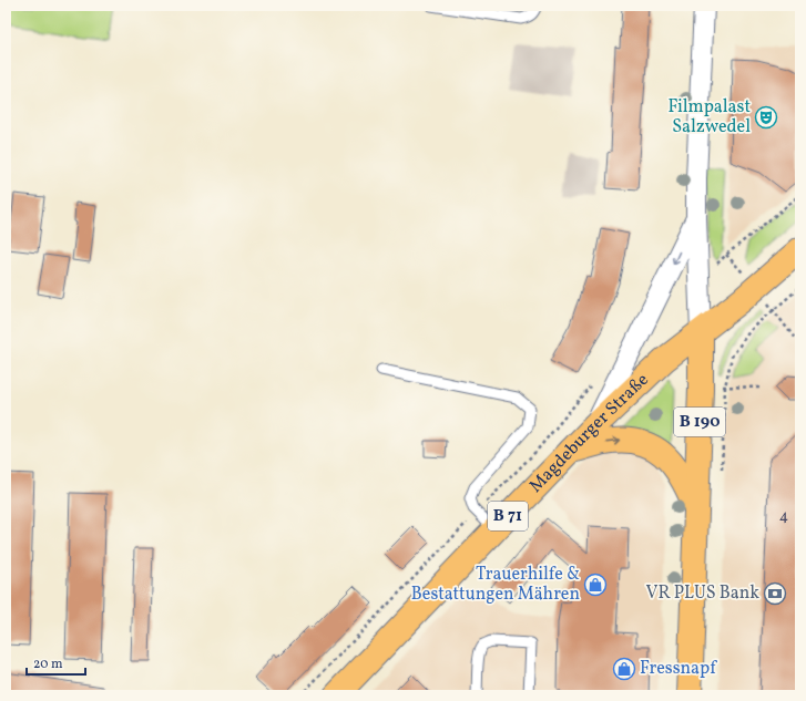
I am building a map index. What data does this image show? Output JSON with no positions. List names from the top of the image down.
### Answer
{
  "streets": {
    "main road": ["B 190", "Magdeburger Straße", "B 71"]
  },
  "crossings": [
    ["B 190", "Magdeburger Straße"],
    ["B 190", "B 71"],
    ["Magdeburger Straße", "B 71"]
  ],
  "places": {
    "theatre": ["Filmpalast Salzwedel"],
    "shop": ["Trauerhilfe & Bestattungen Mähren", "Fressnapf"],
    "bank": ["VR PLUS Bank"]
  },
  "house_numbers": ["4"],
  "scale_bar": "20 m"
}
